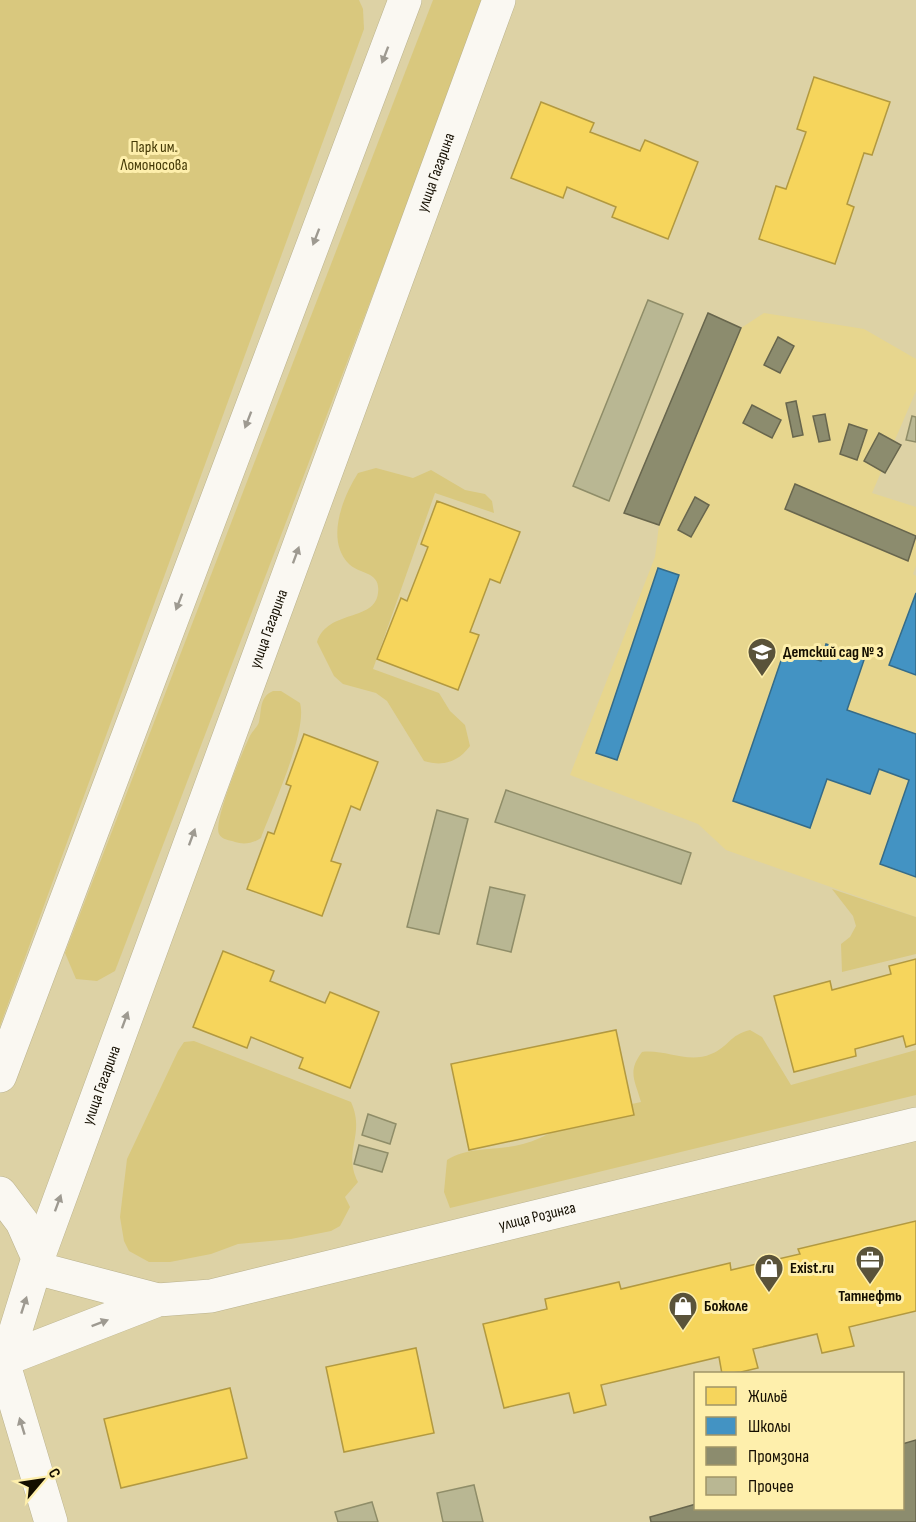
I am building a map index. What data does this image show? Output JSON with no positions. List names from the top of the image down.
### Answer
{
  "streets": {
    "main road": ["улица Гагарина", "улица Розинга"]
  },
  "parks": ["Парк им. Ломоносова"],
  "places": {
    "school or university": ["Детский сад № 3"],
    "office": ["Татнефть"],
    "shop": ["Exist.ru", "Божоле"]
  },
  "legend": [
    "Жильё",
    "Школы",
    "Промзона",
    "Прочее"
  ],
  "north": "top right"
}
